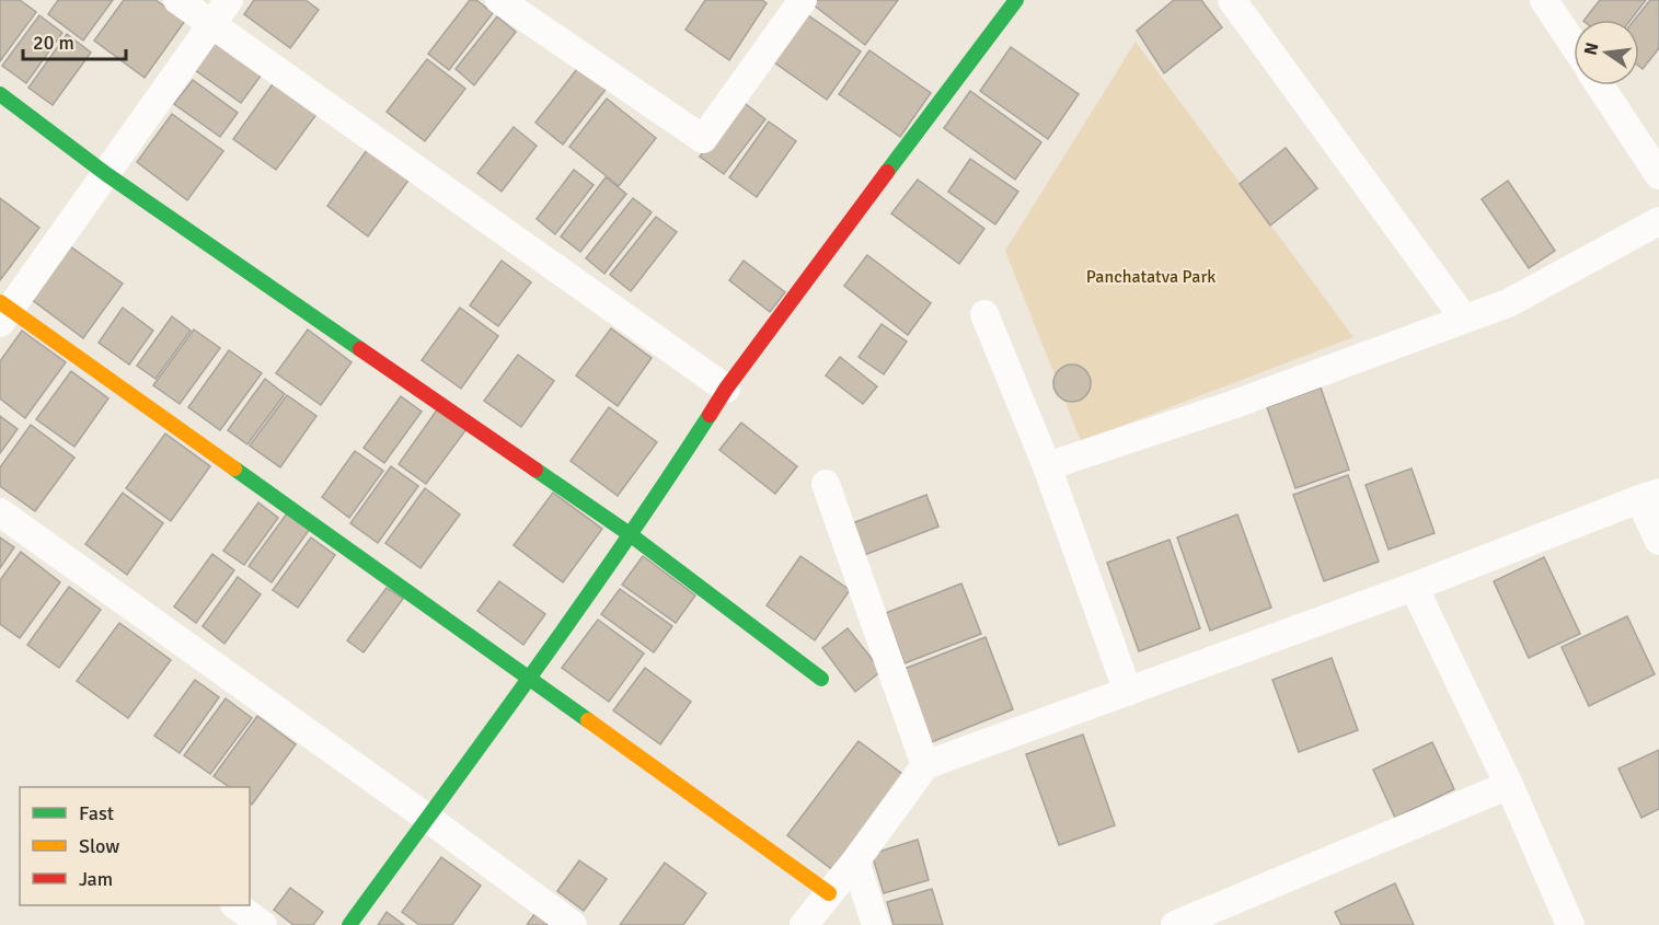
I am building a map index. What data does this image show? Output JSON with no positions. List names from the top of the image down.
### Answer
{
  "parks": ["Panchatatva Park"],
  "legend": ["Fast", "Slow", "Jam"],
  "scale_bar": "20 m",
  "north": "left"
}
